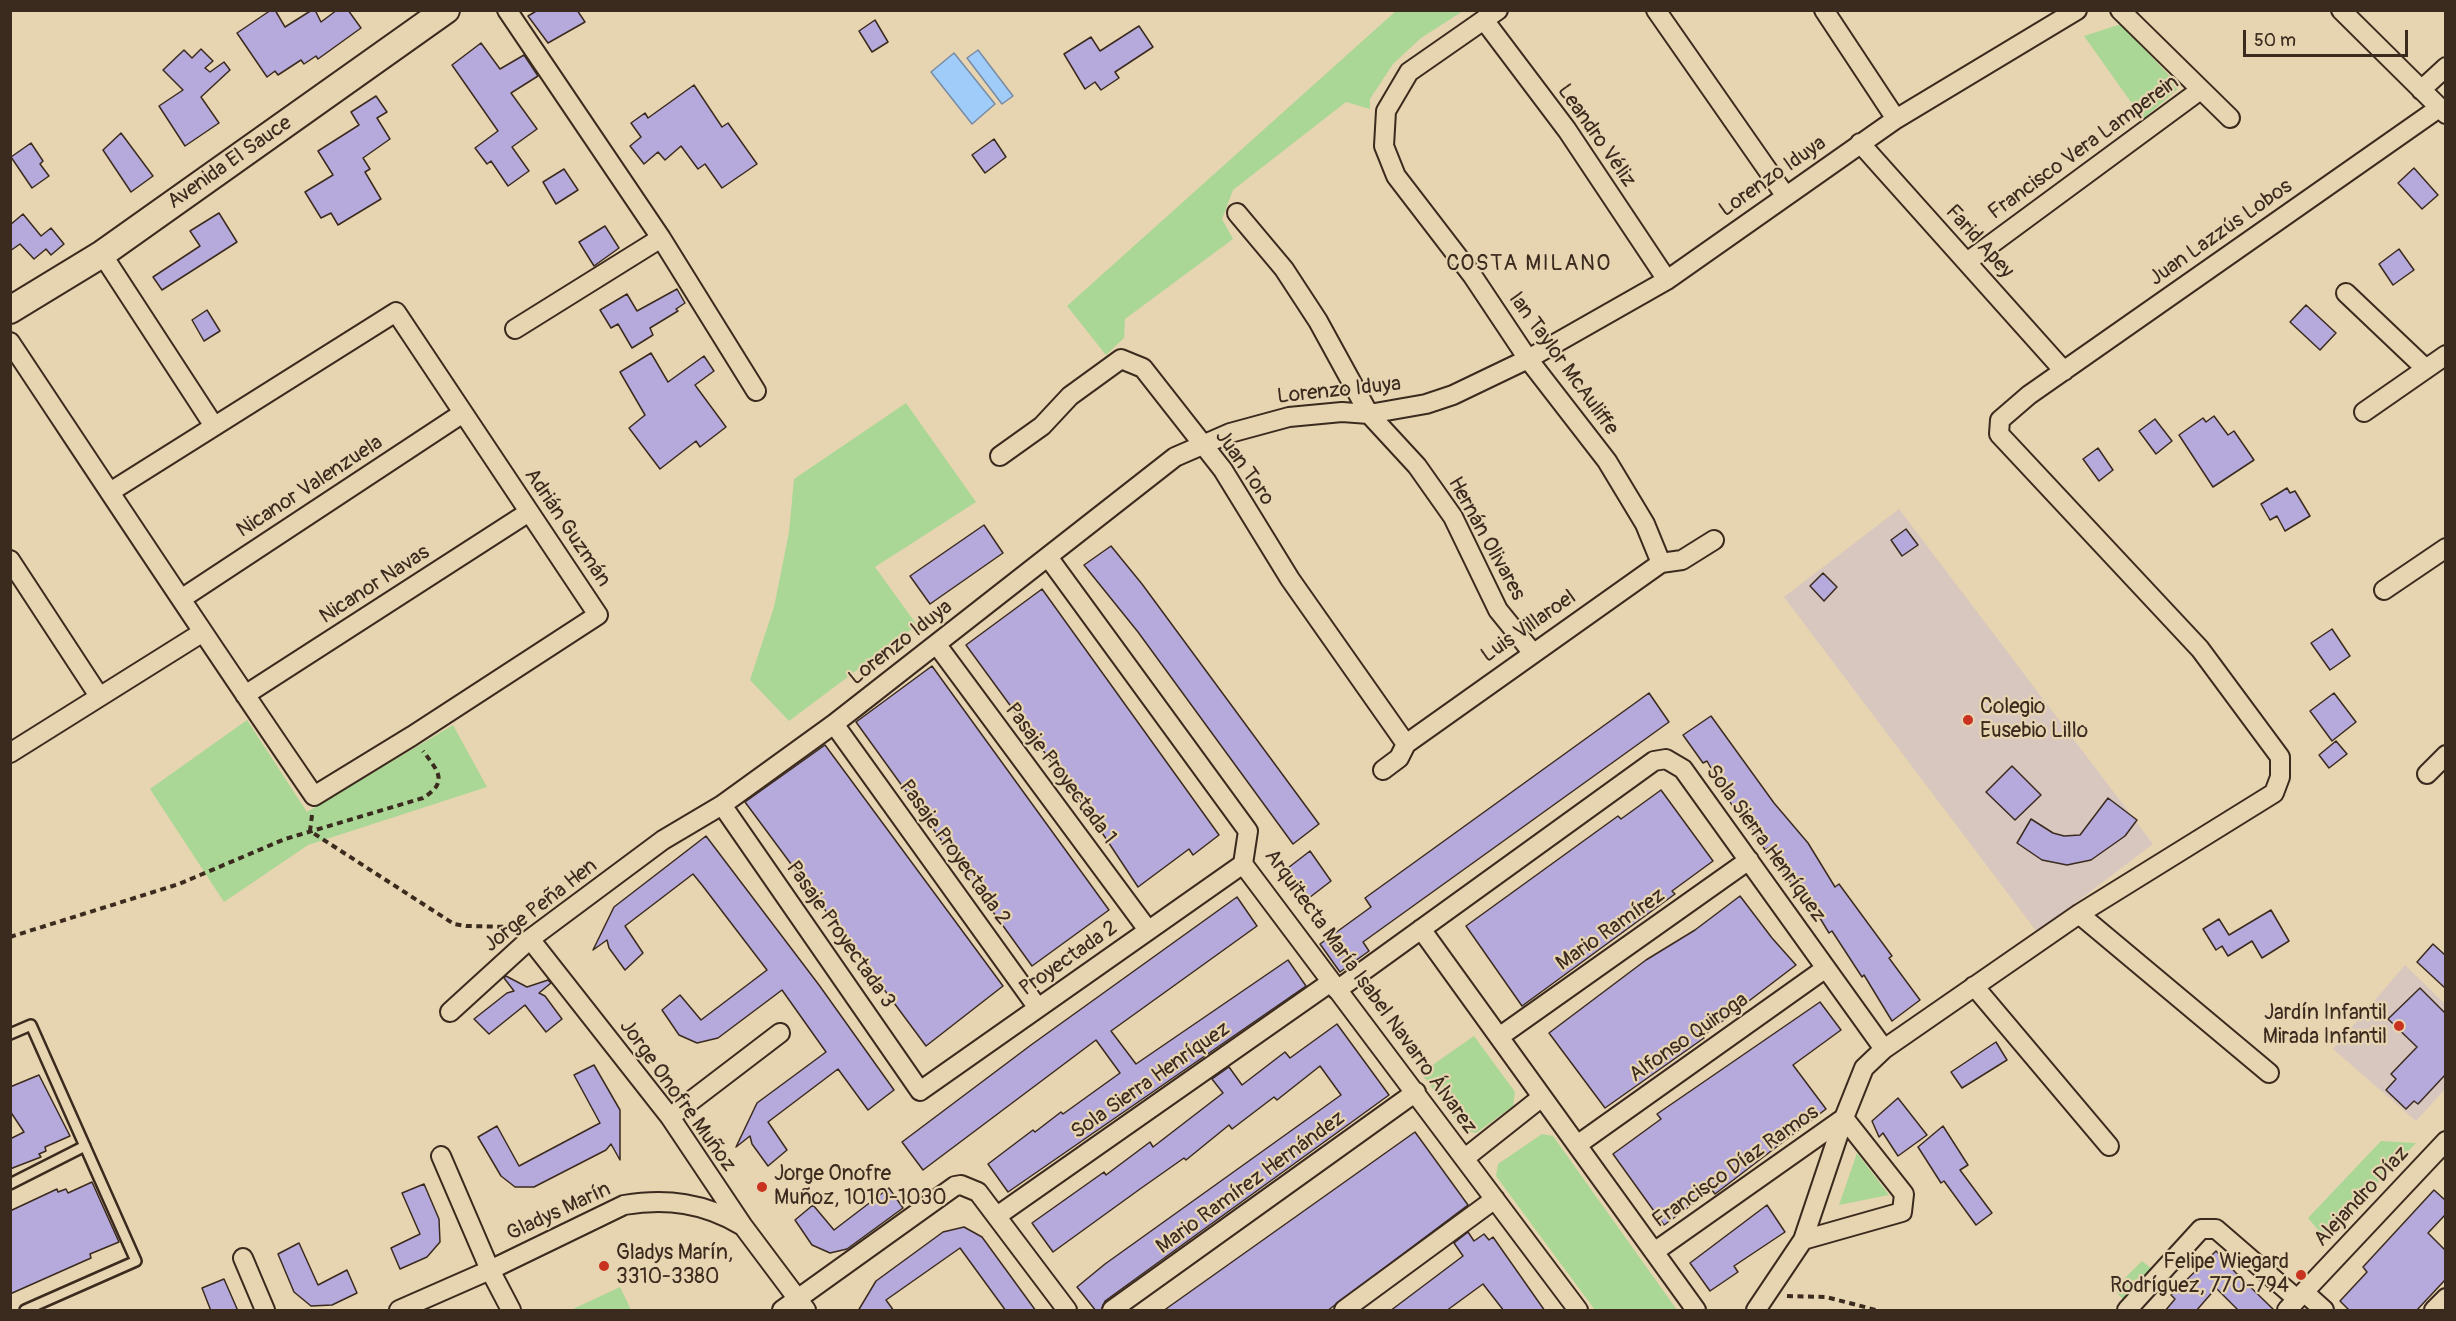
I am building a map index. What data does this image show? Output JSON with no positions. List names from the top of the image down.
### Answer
{
  "streets": {
    "street": [
      "Leandro Véliz",
      "Francisco Vera Lamperein",
      "Avenida El Sauce",
      "Lorenzo Iduya",
      "Juan Lazzús Lobos",
      "Farid Apey",
      "Ian Taylor McAuliffe",
      "Juan Toro",
      "Nicanor Valenzuela",
      "Adrián Guzmán",
      "Hernán Olivares",
      "Nicanor Navas",
      "Luis Villaroel",
      "Pasaje Proyectada 1",
      "Sola Sierra Henríquez",
      "Pasaje Proyectada 2",
      "Jorge Peña Hen",
      "Mario Ramírez",
      "Pasaje Proyectada 3",
      "Proyectada 2",
      "Arquitecta María Isabel Navarro Álvarez",
      "Alfonso Quiroga",
      "Jorge Onofre Muñoz",
      "Francisco Díaz Ramos",
      "Mario Ramírez Hernández",
      "Alejandro Díaz",
      "Gladys Marín"
    ]
  },
  "crossings": [
    ["Leandro Véliz", "Lorenzo Iduya"],
    ["Leandro Véliz", "Ian Taylor McAuliffe"],
    ["Francisco Vera Lamperein", "Farid Apey"],
    ["Lorenzo Iduya", "Farid Apey"],
    ["Lorenzo Iduya", "Ian Taylor McAuliffe"],
    ["Lorenzo Iduya", "Juan Toro"],
    ["Lorenzo Iduya", "Hernán Olivares"],
    ["Lorenzo Iduya", "Pasaje Proyectada 1"],
    ["Lorenzo Iduya", "Pasaje Proyectada 2"],
    ["Lorenzo Iduya", "Jorge Peña Hen"],
    ["Lorenzo Iduya", "Pasaje Proyectada 3"],
    ["Lorenzo Iduya", "Arquitecta María Isabel Navarro Álvarez"],
    ["Juan Lazzús Lobos", "Farid Apey"],
    ["Juan Lazzús Lobos", "Sola Sierra Henríquez"],
    ["Ian Taylor McAuliffe", "Luis Villaroel"],
    ["Juan Toro", "Luis Villaroel"],
    ["Nicanor Valenzuela", "Adrián Guzmán"],
    ["Adrián Guzmán", "Nicanor Navas"],
    ["Hernán Olivares", "Luis Villaroel"],
    ["Pasaje Proyectada 1", "Proyectada 2"],
    ["Sola Sierra Henríquez", "Mario Ramírez"],
    ["Sola Sierra Henríquez", "Arquitecta María Isabel Navarro Álvarez"],
    ["Sola Sierra Henríquez", "Alfonso Quiroga"],
    ["Pasaje Proyectada 2", "Proyectada 2"],
    ["Jorge Peña Hen", "Jorge Onofre Muñoz"],
    ["Pasaje Proyectada 3", "Proyectada 2"],
    ["Proyectada 2", "Arquitecta María Isabel Navarro Álvarez"],
    ["Arquitecta María Isabel Navarro Álvarez", "Mario Ramírez Hernández"],
    ["Jorge Onofre Muñoz", "Gladys Marín"]
  ],
  "districts": ["COSTA MILANO"],
  "places": [
    "Colegio Eusebio Lillo",
    "Jardín Infantil Mirada Infantil",
    "Jorge Onofre Muñoz, 1010-1030",
    "Gladys Marín, 3310-3380",
    "Felipe Wiegard Rodríguez, 770-794"
  ],
  "scale_bar": "50 m"
}
